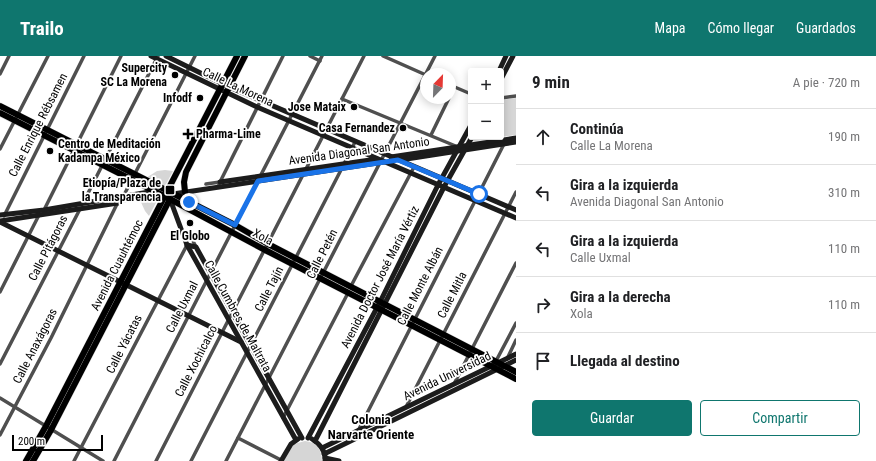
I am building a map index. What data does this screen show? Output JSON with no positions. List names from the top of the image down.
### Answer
{
  "streets": {
    "main road": ["Xola", "Avenida Cuauhtémoc"],
    "street": [
      "Calle La Morena",
      "Calle Enrique Rébsamen",
      "Avenida Diagonal San Antonio",
      "Calle Pitágoras",
      "Calle Petén",
      "Avenida Doctor José María Vértiz",
      "Calle Monte Albán",
      "Calle Tajín",
      "Calle Mitla",
      "Calle Uxmal",
      "Calle Cumbres de Maltrata",
      "Calle Yácatas",
      "Calle Anaxágoras",
      "Calle Xochicalco",
      "Avenida Universidad"
    ]
  },
  "crossings": [
    ["Calle La Morena", "Avenida Diagonal San Antonio"],
    ["Calle La Morena", "Calle Pitágoras"],
    ["Calle La Morena", "Calle Petén"],
    ["Calle La Morena", "Avenida Cuauhtémoc"],
    ["Calle La Morena", "Avenida Doctor José María Vértiz"],
    ["Calle La Morena", "Calle Monte Albán"],
    ["Calle La Morena", "Calle Tajín"],
    ["Calle La Morena", "Calle Mitla"],
    ["Calle La Morena", "Calle Uxmal"],
    ["Calle La Morena", "Calle Xochicalco"],
    ["Calle Enrique Rébsamen", "Xola"],
    ["Avenida Diagonal San Antonio", "Xola"],
    ["Avenida Diagonal San Antonio", "Calle Petén"],
    ["Avenida Diagonal San Antonio", "Avenida Cuauhtémoc"],
    ["Avenida Diagonal San Antonio", "Avenida Doctor José María Vértiz"],
    ["Avenida Diagonal San Antonio", "Calle Monte Albán"],
    ["Avenida Diagonal San Antonio", "Calle Tajín"],
    ["Avenida Diagonal San Antonio", "Calle Uxmal"],
    ["Avenida Diagonal San Antonio", "Calle Cumbres de Maltrata"],
    ["Avenida Diagonal San Antonio", "Calle Xochicalco"],
    ["Xola", "Calle Pitágoras"],
    ["Xola", "Calle Petén"],
    ["Xola", "Avenida Cuauhtémoc"],
    ["Xola", "Avenida Doctor José María Vértiz"],
    ["Xola", "Calle Monte Albán"],
    ["Xola", "Calle Tajín"],
    ["Xola", "Calle Mitla"],
    ["Xola", "Calle Uxmal"],
    ["Xola", "Calle Cumbres de Maltrata"],
    ["Xola", "Calle Anaxágoras"],
    ["Xola", "Calle Xochicalco"],
    ["Xola", "Avenida Universidad"],
    ["Calle Petén", "Calle Cumbres de Maltrata"],
    ["Avenida Cuauhtémoc", "Calle Cumbres de Maltrata"],
    ["Calle Monte Albán", "Avenida Universidad"],
    ["Calle Tajín", "Calle Cumbres de Maltrata"],
    ["Calle Mitla", "Avenida Universidad"],
    ["Calle Uxmal", "Calle Cumbres de Maltrata"],
    ["Calle Cumbres de Maltrata", "Calle Yácatas"],
    ["Calle Cumbres de Maltrata", "Calle Xochicalco"]
  ],
  "districts": ["Colonia Narvarte Oriente"],
  "places": {
    "other": [
      "Supercity SC La Morena",
      "Infodf",
      "Jose Mataix",
      "Casa Fernandez",
      "Centro de Meditación Kadampa México",
      "El Globo"
    ],
    "health": ["Pharma-Lime"],
    "transit": ["Etiopía/Plaza de la Transparencia"]
  },
  "scale_bar": "200 m",
  "north": "top right",
  "page": {
    "header": "Trailo",
    "nav": ["Mapa", "Cómo llegar", "Guardados"],
    "heading": ["9 min", "A pie · 720 m"],
    "map_buttons": ["+", "−"],
    "list": [
      ["Continúa", "Calle La Morena", "190 m"],
      ["Gira a la izquierda", "Avenida Diagonal San Antonio", "310 m"],
      ["Gira a la izquierda", "Calle Uxmal", "110 m"],
      ["Gira a la derecha", "Xola", "110 m"],
      "Llegada al destino"
    ],
    "buttons": ["Guardar", "Compartir"],
    "scale": "200 m"
  }
}
